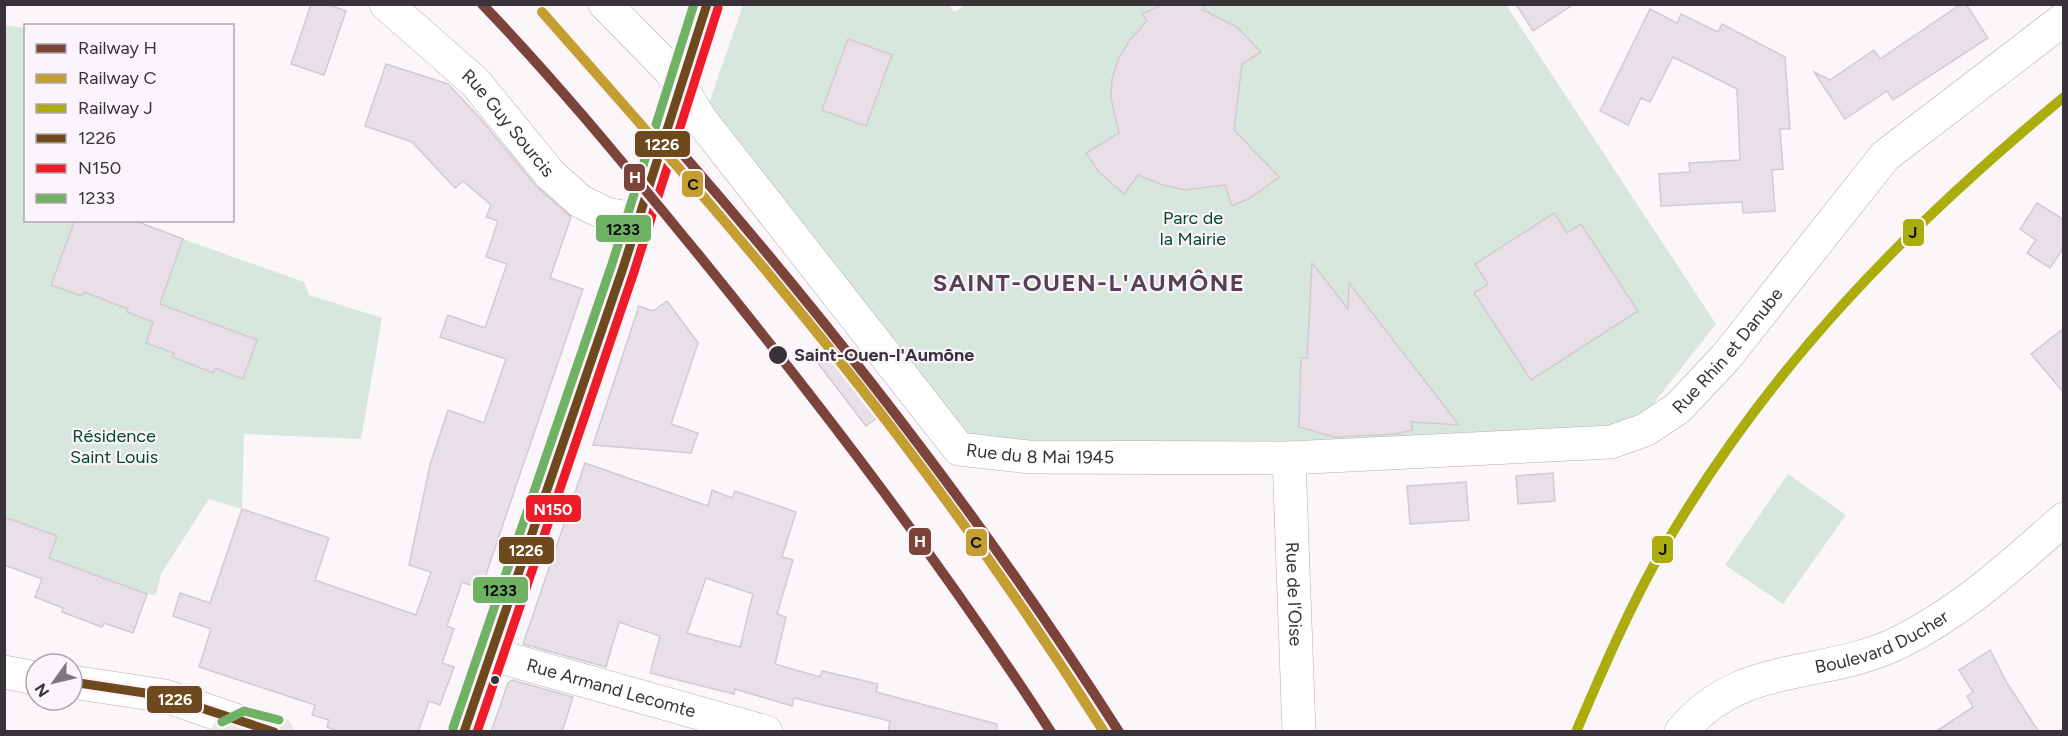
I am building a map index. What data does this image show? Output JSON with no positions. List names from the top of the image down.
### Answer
{
  "streets": {
    "street": [
      "Rue Guy Sourcis",
      "Rue Rhin et Danube",
      "Rue du 8 Mai 1945",
      "Rue de l'Oise",
      "Boulevard Ducher",
      "Rue Armand Lecomte"
    ]
  },
  "crossings": [
    ["Rue Rhin et Danube", "Rue du 8 Mai 1945"],
    ["Rue Rhin et Danube", "Rue de l'Oise"],
    ["Rue du 8 Mai 1945", "Rue de l'Oise"]
  ],
  "districts": ["SAINT-OUEN-L'AUMÔNE"],
  "parks": ["Parc de la Mairie", "Résidence Saint Louis"],
  "places": ["Saint-Ouen-l'Aumône"],
  "lines": [
    "rail line H",
    "transit line 1226",
    "transit line 1233",
    "transit line N150",
    "rail line C",
    "rail line J"
  ],
  "legend": [
    "Railway H",
    "Railway C",
    "Railway J",
    "1226",
    "N150",
    "1233"
  ],
  "north": "bottom left"
}
